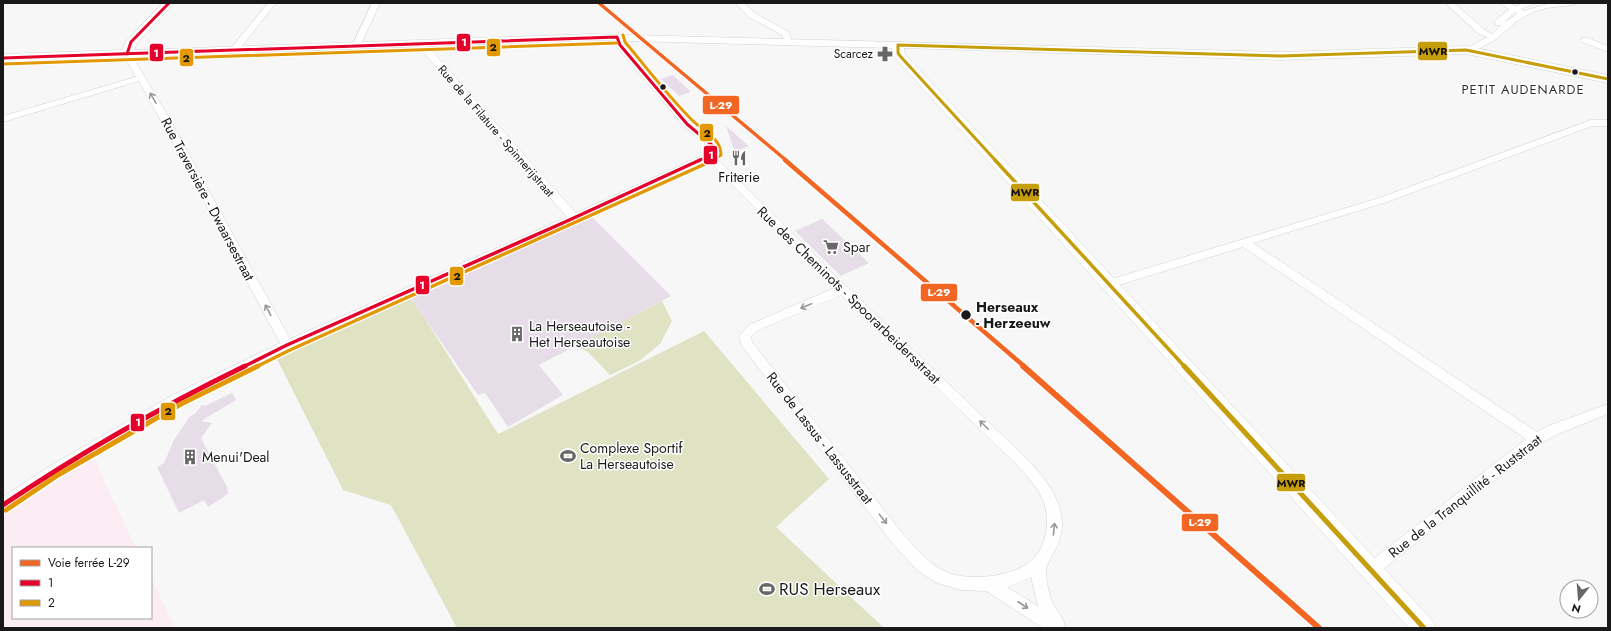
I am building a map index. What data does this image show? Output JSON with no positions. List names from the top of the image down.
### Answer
{
  "streets": {
    "street": [
      "Rue de la Filature - Spinnerijstraat",
      "Rue Traversière - Dwaarsestraat",
      "Rue des Cheminots - Spoorarbeidersstraat",
      "Rue de Lassus - Lassusstraat",
      "Rue de la Tranquillité - Ruststraat"
    ]
  },
  "crossings": [
    ["Rue des Cheminots - Spoorarbeidersstraat", "Rue de Lassus - Lassusstraat"]
  ],
  "one_way": ["Rue Traversière - Dwaarsestraat", "Rue des Cheminots - Spoorarbeidersstraat"],
  "districts": ["PETIT AUDENARDE"],
  "places": {
    "pharmacy": ["Scarcez"],
    "restaurant": ["Friterie"],
    "supermarket": ["Spar"],
    "other": ["Herseaux - Herzeeuw"],
    "building": ["La Herseautoise - Het Herseautoise", "Menui'Deal"],
    "sports": ["Complexe Sportif La Herseautoise", "RUS Herseaux"]
  },
  "lines": [
    "rail line L-29",
    "transit line 1",
    "transit line 2",
    "transit line MWR"
  ],
  "legend": ["Voie ferrée L-29", "1", "2"],
  "north": "bottom"
}
